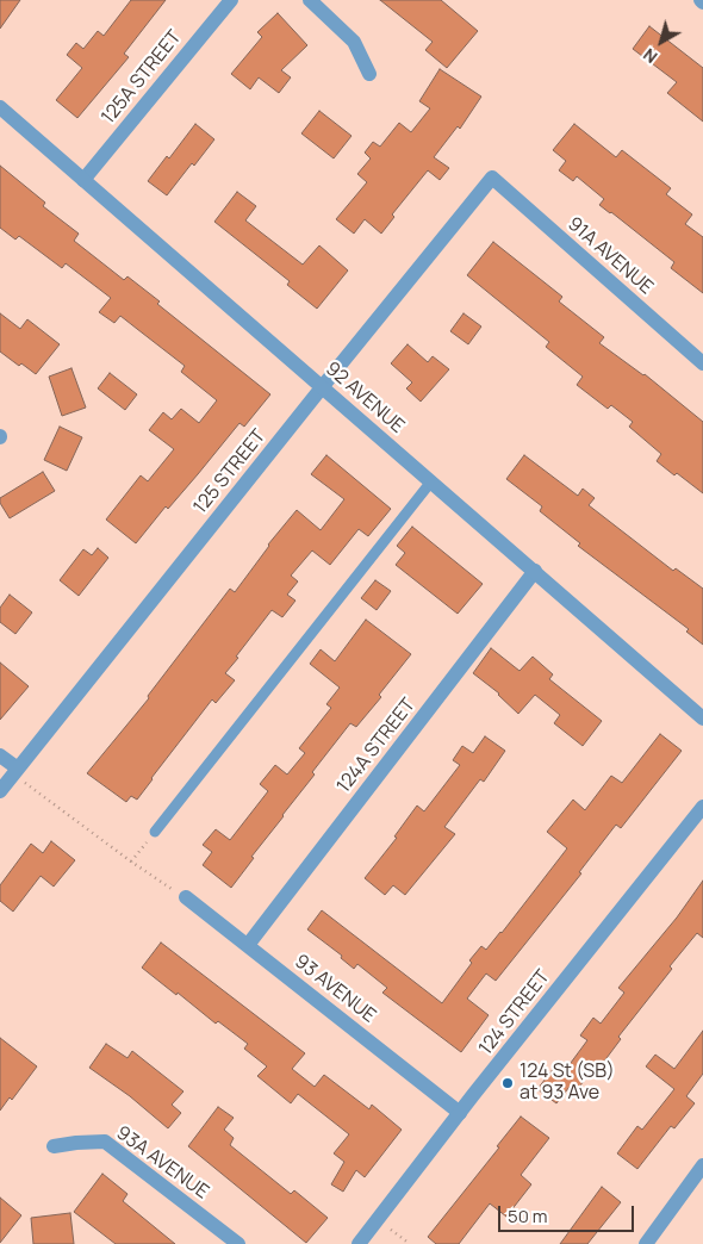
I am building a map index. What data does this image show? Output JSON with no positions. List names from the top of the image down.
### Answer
{
  "streets": {
    "street": [
      "125A STREET",
      "91A AVENUE",
      "92 AVENUE",
      "125 STREET",
      "124A STREET",
      "93 AVENUE",
      "124 STREET",
      "93A AVENUE"
    ]
  },
  "crossings": [
    ["125A STREET", "92 AVENUE"],
    ["91A AVENUE", "125 STREET"],
    ["92 AVENUE", "125 STREET"],
    ["92 AVENUE", "124A STREET"],
    ["124A STREET", "93 AVENUE"],
    ["93 AVENUE", "124 STREET"]
  ],
  "places": ["124 St (SB) at 93 Ave"],
  "scale_bar": "50 m",
  "north": "bottom left"
}
